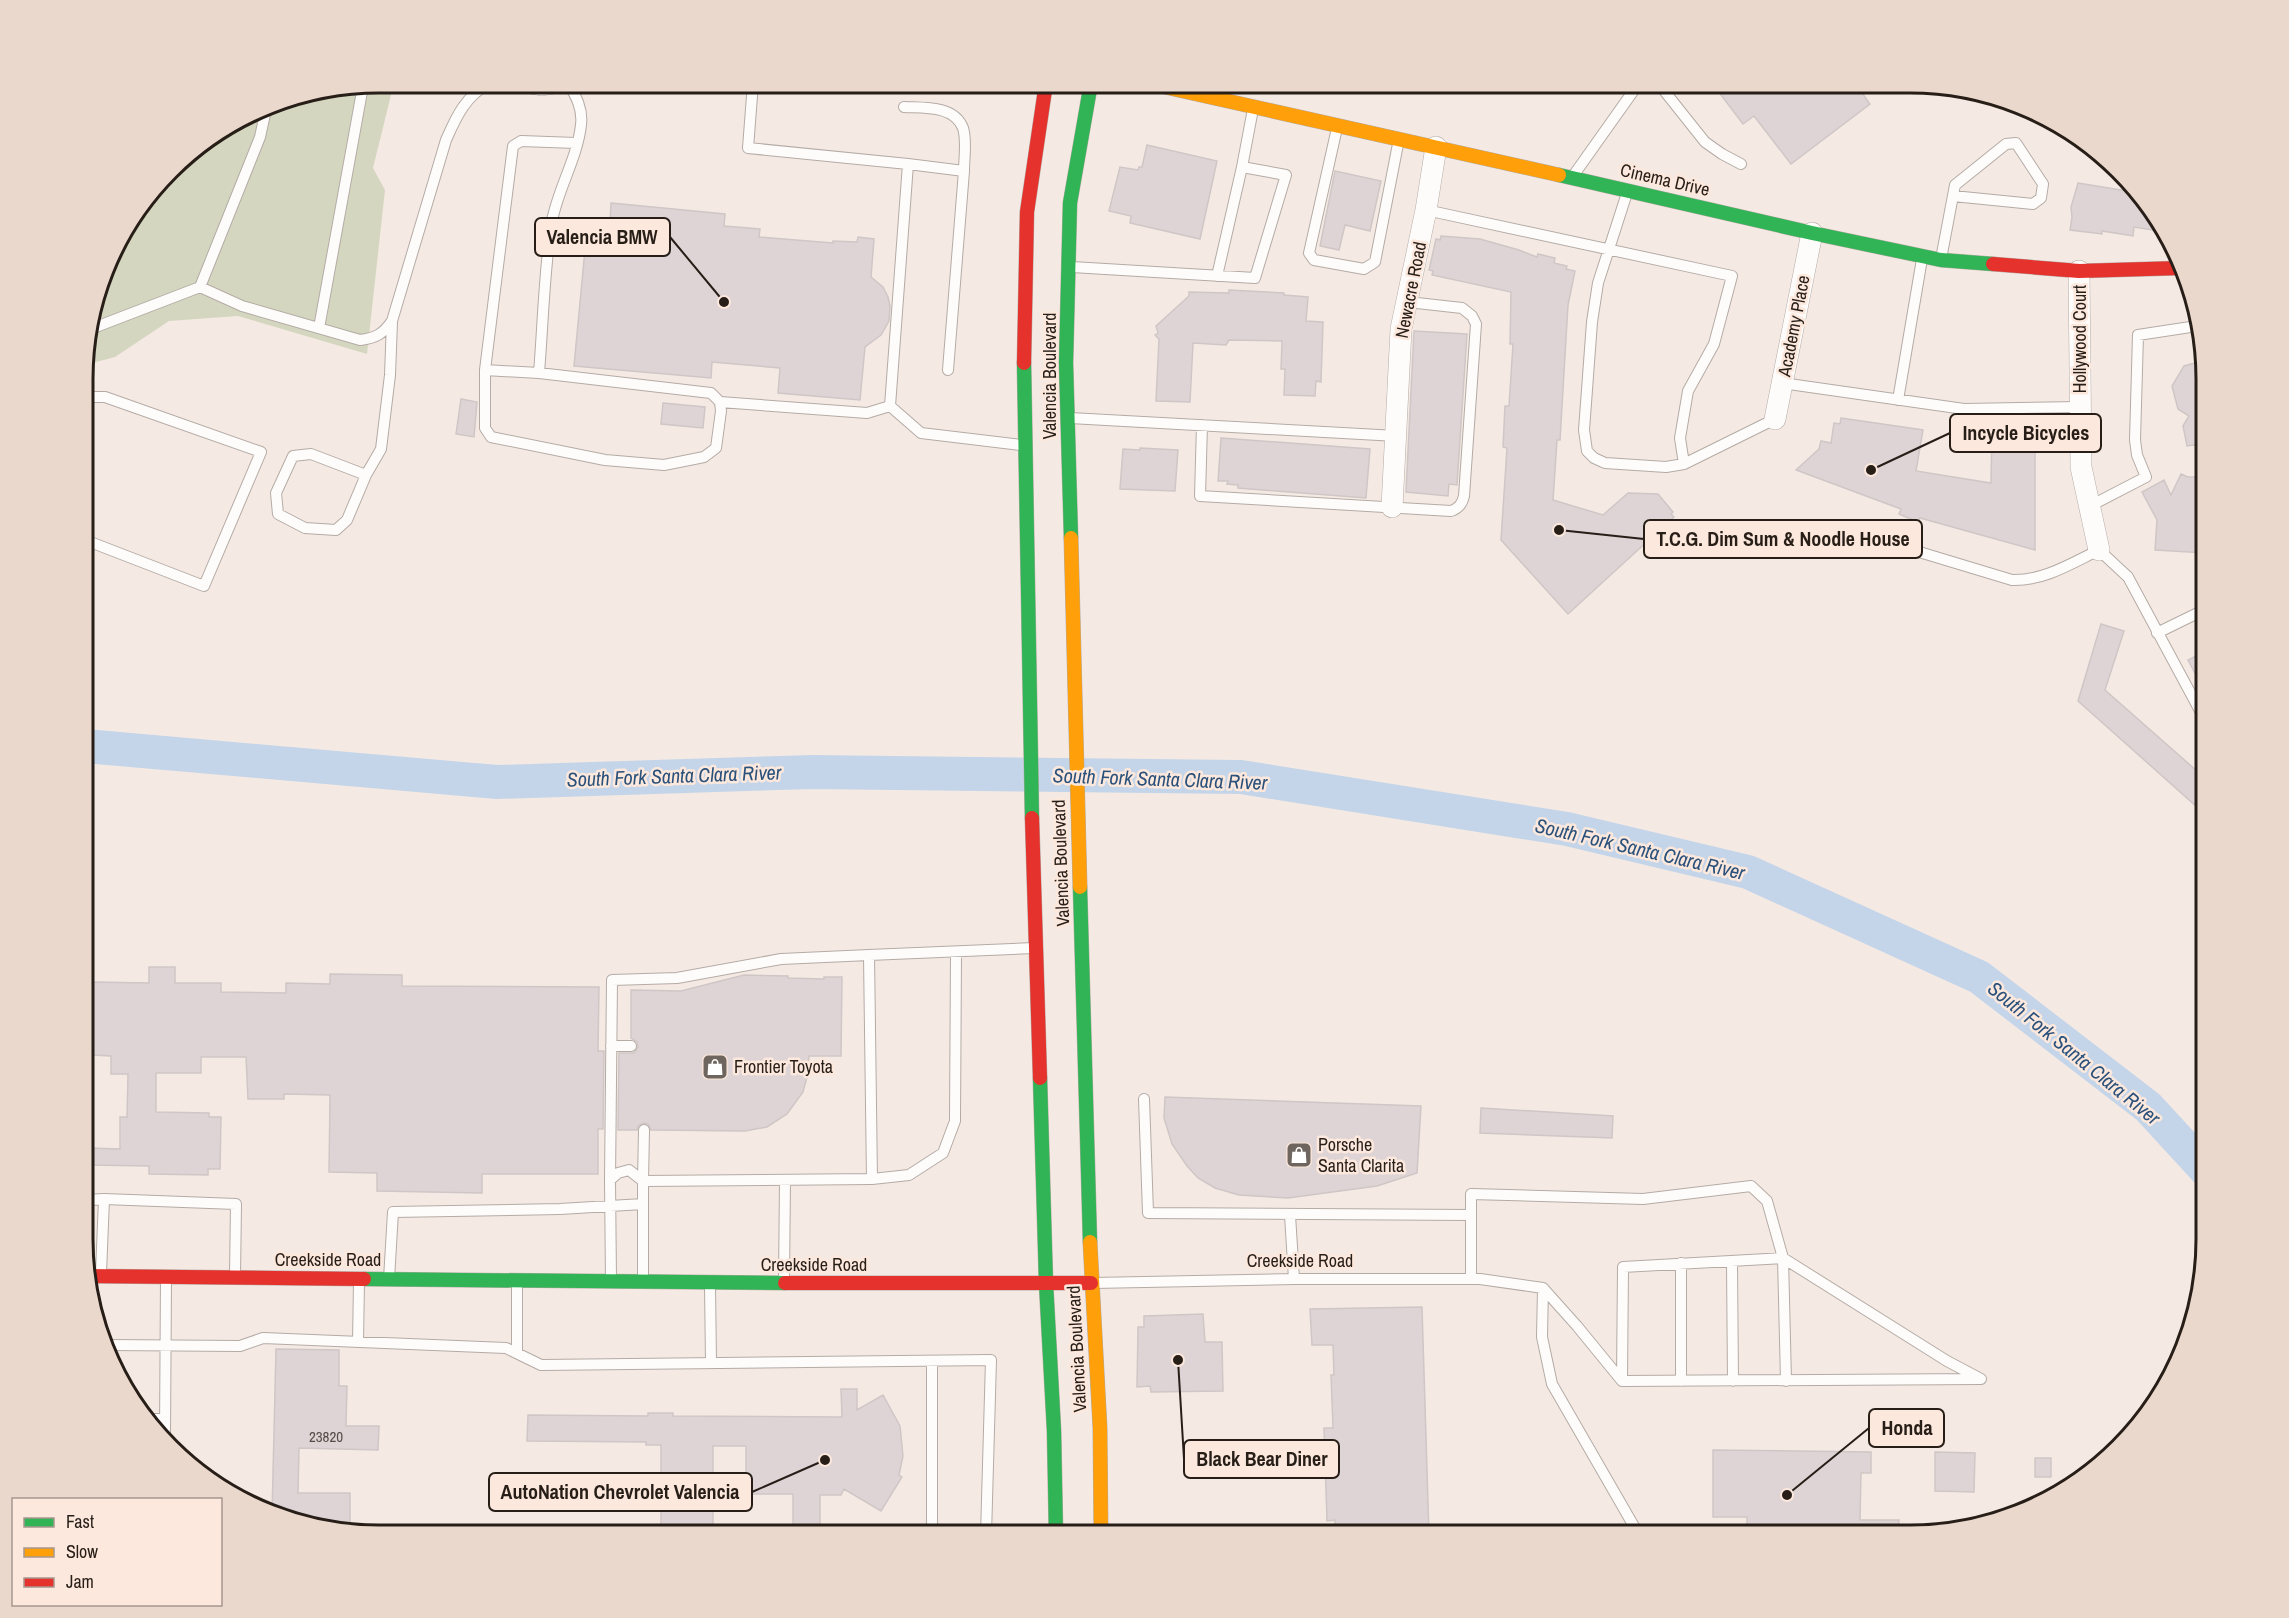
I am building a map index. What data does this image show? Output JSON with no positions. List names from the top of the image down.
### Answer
{
  "streets": {
    "main road": ["Cinema Drive", "Valencia Boulevard", "Creekside Road"],
    "street": ["Newacre Road", "Academy Place", "Hollywood Court"]
  },
  "crossings": [
    ["Cinema Drive", "Newacre Road"],
    ["Cinema Drive", "Academy Place"],
    ["Cinema Drive", "Hollywood Court"],
    ["Valencia Boulevard", "Creekside Road"]
  ],
  "water": ["South Fork Santa Clara River"],
  "places": {
    "other": [
      "Valencia BMW",
      "Incycle Bicycles",
      "T.C.G. Dim Sum & Noodle House",
      "Black Bear Diner",
      "AutoNation Chevrolet Valencia",
      "Honda"
    ],
    "shop": ["Frontier Toyota", "Porsche Santa Clarita"]
  },
  "house_numbers": ["23820"],
  "legend": ["Fast", "Slow", "Jam"]
}
